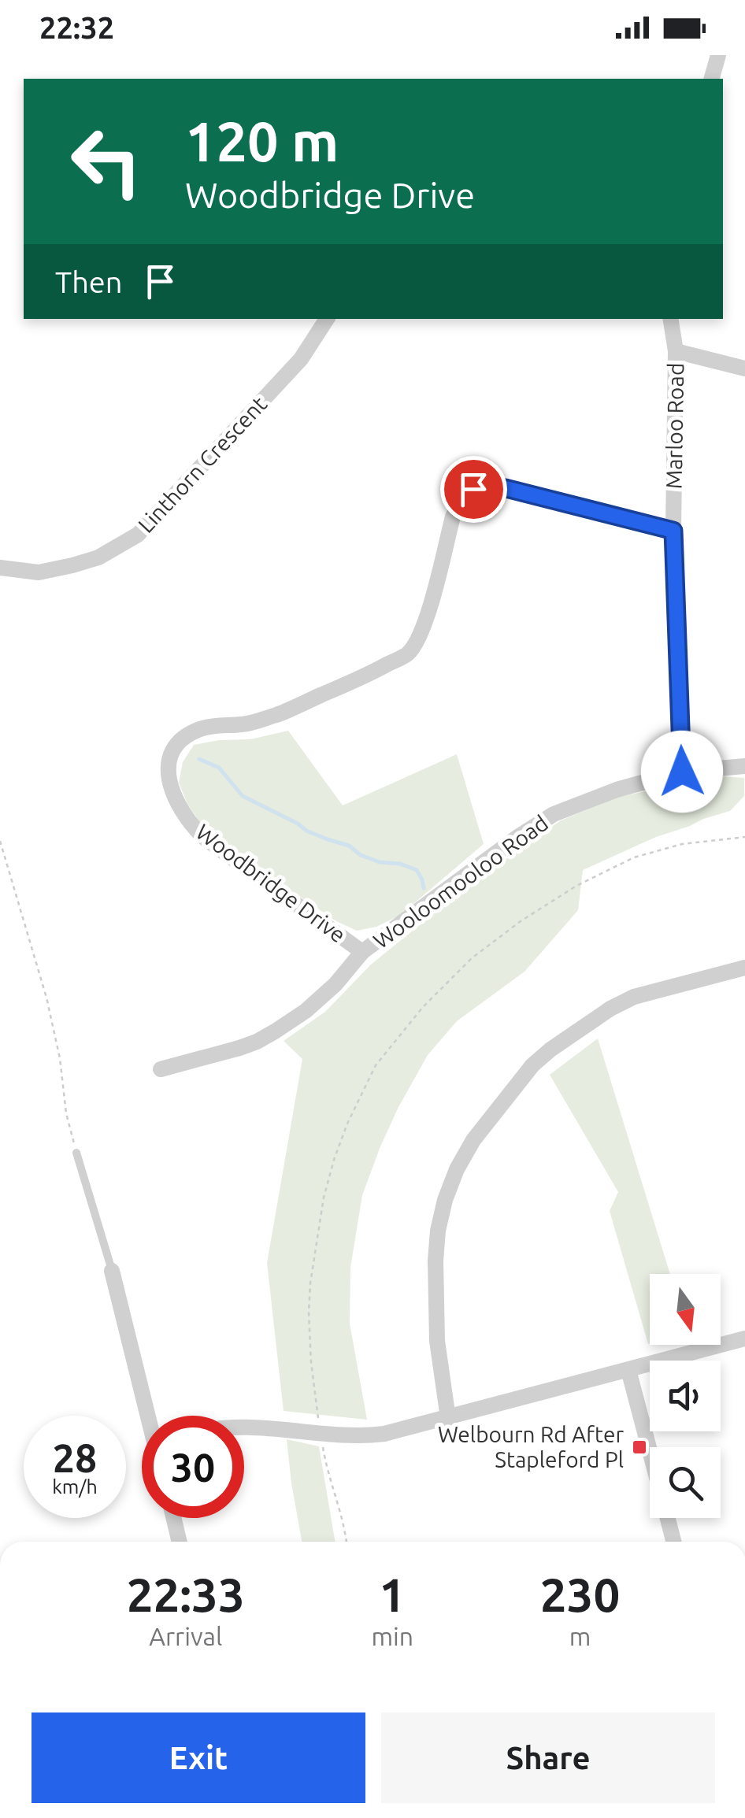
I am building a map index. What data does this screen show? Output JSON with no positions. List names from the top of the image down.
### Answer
{
  "streets": {
    "street": [
      "Marloo Road",
      "Linthorn Crescent",
      "Wooloomooloo Road",
      "Woodbridge Drive"
    ]
  },
  "crossings": [
    ["Marloo Road", "Wooloomooloo Road"],
    ["Marloo Road", "Woodbridge Drive"],
    ["Wooloomooloo Road", "Woodbridge Drive"]
  ],
  "places": {
    "transit": ["Welbourn Rd After Stapleford Pl"]
  },
  "north": "bottom",
  "page": {
    "status": "22:32",
    "turn": ["120 m", "Woodbridge Drive"],
    "then": "Then",
    "speed": "28 km/h",
    "limit": "30",
    "eta": [
      "22:33",
      "Arrival",
      "1",
      "min",
      "230",
      "m"
    ],
    "buttons": ["Exit", "Share"]
  }
}
